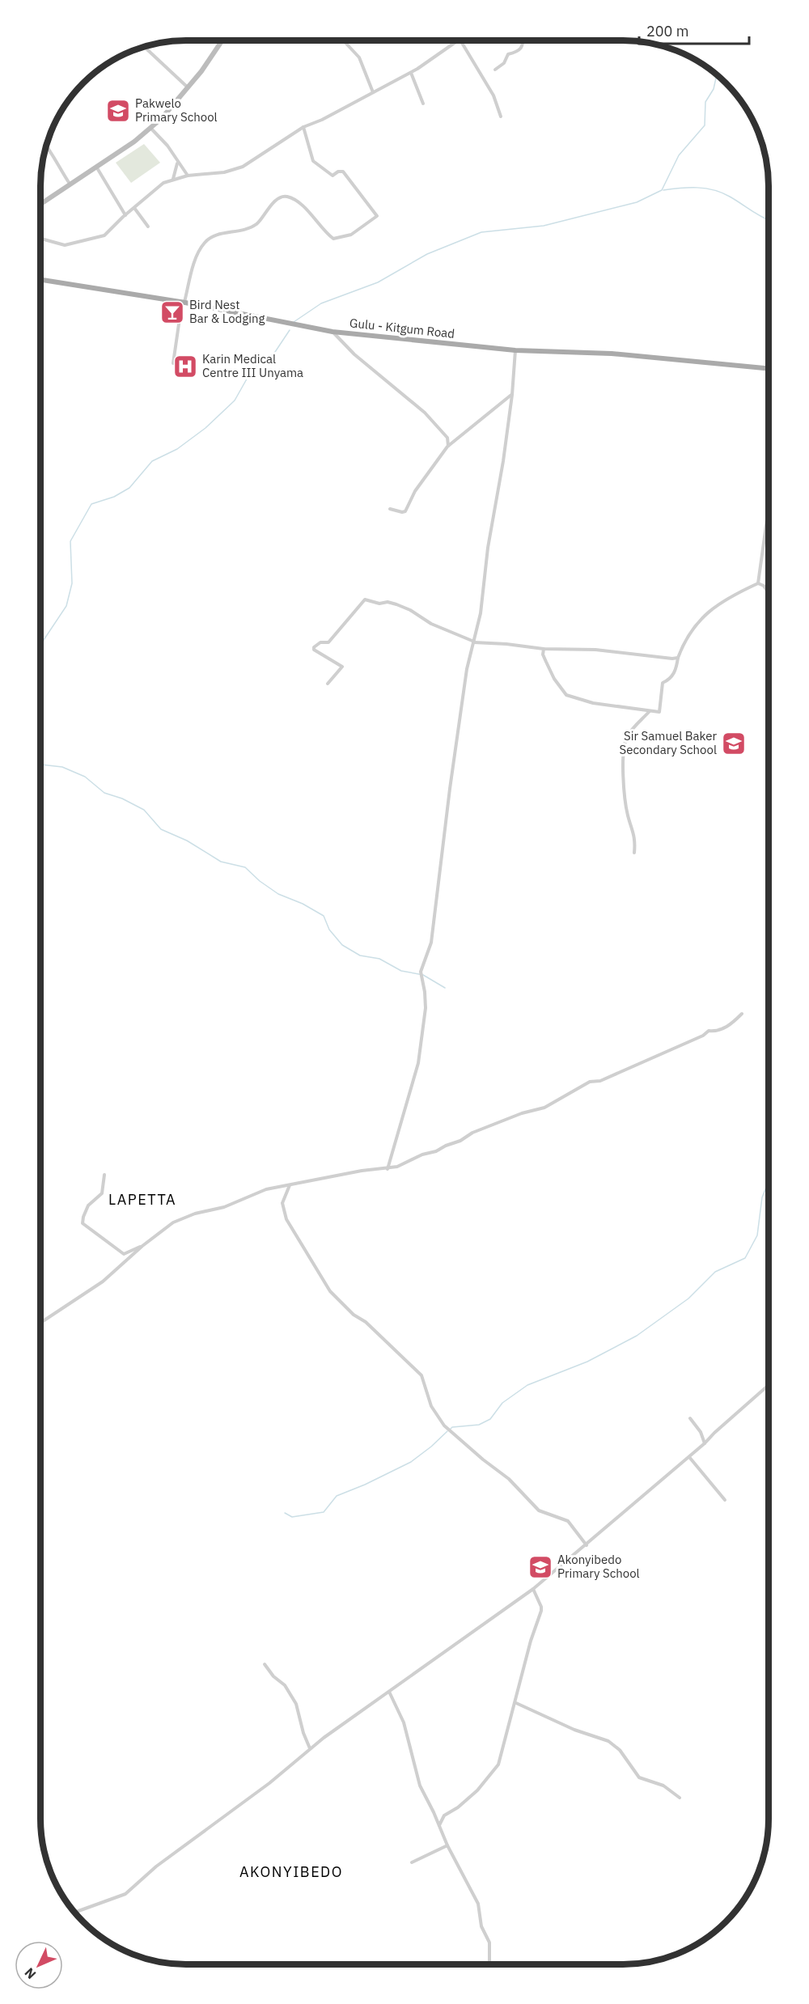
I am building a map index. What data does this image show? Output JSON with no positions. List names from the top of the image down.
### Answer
{
  "streets": {
    "main road": ["Gulu - Kitgum Road"]
  },
  "districts": ["LAPETTA", "AKONYIBEDO"],
  "places": {
    "school or university": ["Pakwelo Primary School", "Sir Samuel Baker Secondary School", "Akonyibedo Primary School"],
    "bar": ["Bird Nest Bar & Lodging"],
    "hospital": ["Karin Medical Centre III Unyama"]
  },
  "scale_bar": "200 m",
  "north": "bottom left"
}
